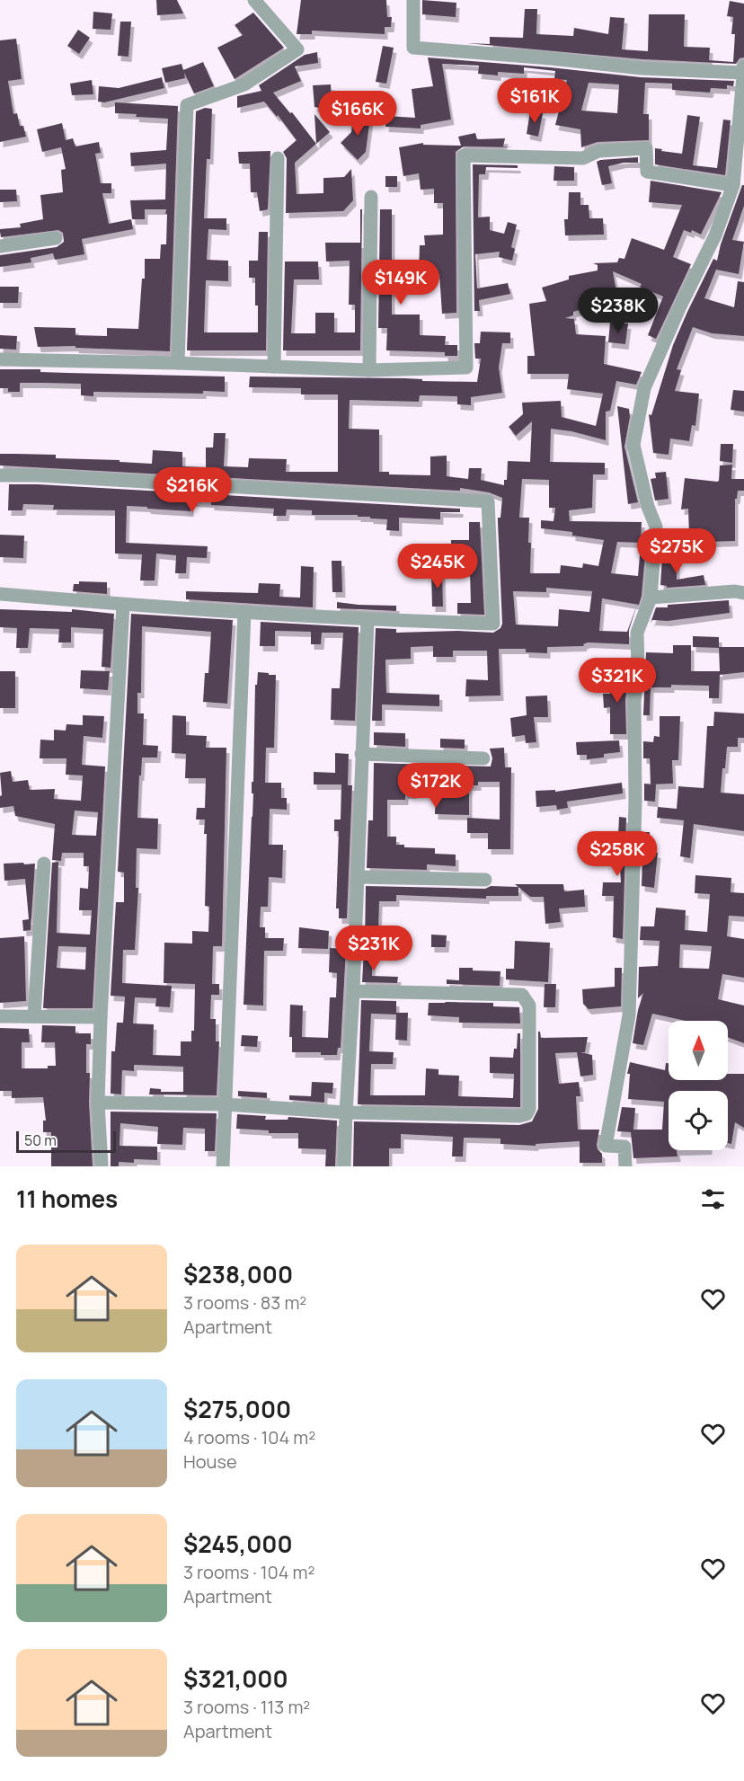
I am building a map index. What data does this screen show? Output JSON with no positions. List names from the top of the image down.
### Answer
{
  "scale_bar": "50 m",
  "north": "top",
  "page": {
    "price": [
      "$161K",
      "$166K",
      "$149K",
      "$238K",
      "$216K",
      "$275K",
      "$245K",
      "$321K",
      "$172K",
      "$258K",
      "$231K"
    ],
    "scale": "50 m",
    "heading": "11 homes",
    "list": [
      {
        "name": "$238,000",
        "note": "3 rooms · 83 m² · Apartment"
      },
      {
        "name": "$275,000",
        "note": "4 rooms · 104 m² · House"
      },
      {
        "name": "$245,000",
        "note": "3 rooms · 104 m² · Apartment"
      },
      {
        "name": "$321,000",
        "note": "3 rooms · 113 m² · Apartment"
      }
    ]
  }
}
